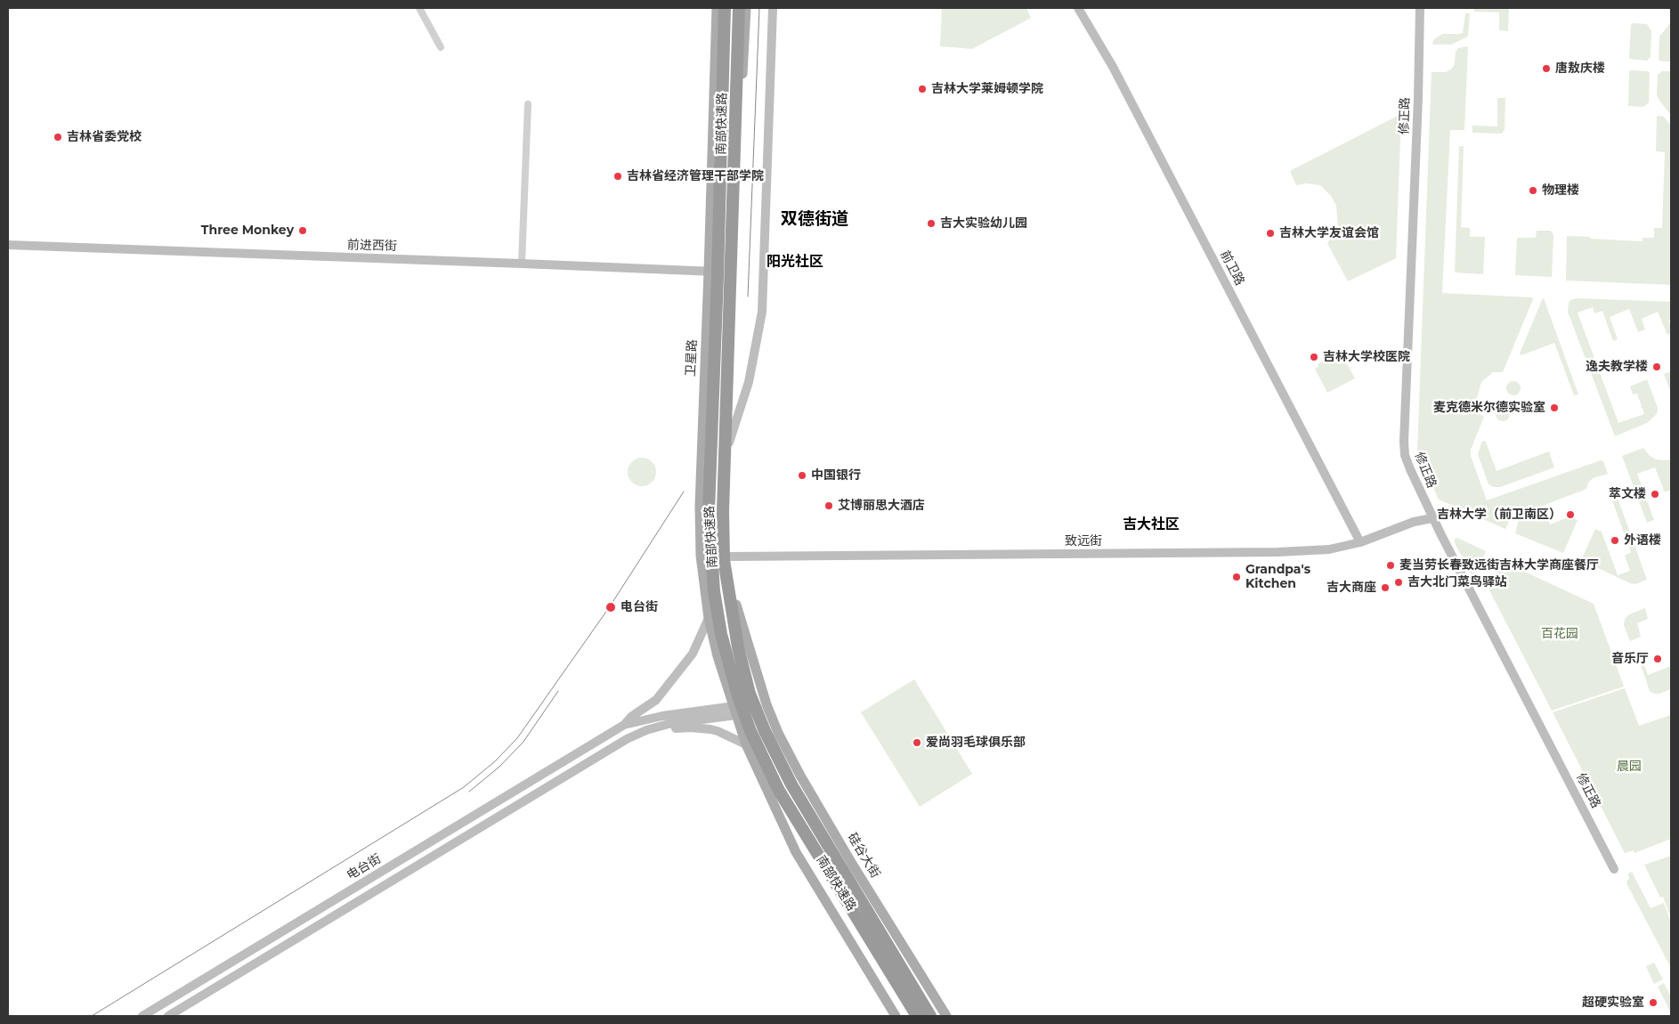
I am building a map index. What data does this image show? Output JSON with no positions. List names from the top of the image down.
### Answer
{
  "streets": {
    "highway": ["南部快速路"],
    "main road": ["卫星路", "硅谷大街"],
    "street": [
      "修正路",
      "前进西街",
      "前卫路",
      "致远街",
      "电台街"
    ]
  },
  "crossings": [
    ["修正路", "致远街"],
    ["前进西街", "卫星路"],
    ["前卫路", "致远街"],
    ["卫星路", "电台街"],
    ["硅谷大街", "电台街"]
  ],
  "districts": ["双德街道", "阳光社区", "吉大社区"],
  "parks": ["百花园", "晨园"],
  "places": [
    "唐敖庆楼",
    "吉林大学莱姆顿学院",
    "吉林省委党校",
    "吉林省经济管理干部学院",
    "物理楼",
    "吉大实验幼儿园",
    "Three Monkey",
    "吉林大学友谊会馆",
    "吉林大学校医院",
    "逸夫教学楼",
    "麦克德米尔德实验室",
    "中国银行",
    "萃文楼",
    "艾博丽思大酒店",
    "吉林大学（前卫南区）",
    "外语楼",
    "麦当劳长春致远街吉林大学商座餐厅",
    "Grandpa's Kitchen",
    "吉大北门菜鸟驿站",
    "吉大商座",
    "电台街",
    "音乐厅",
    "爱尚羽毛球俱乐部",
    "超硬实验室"
  ]
}
